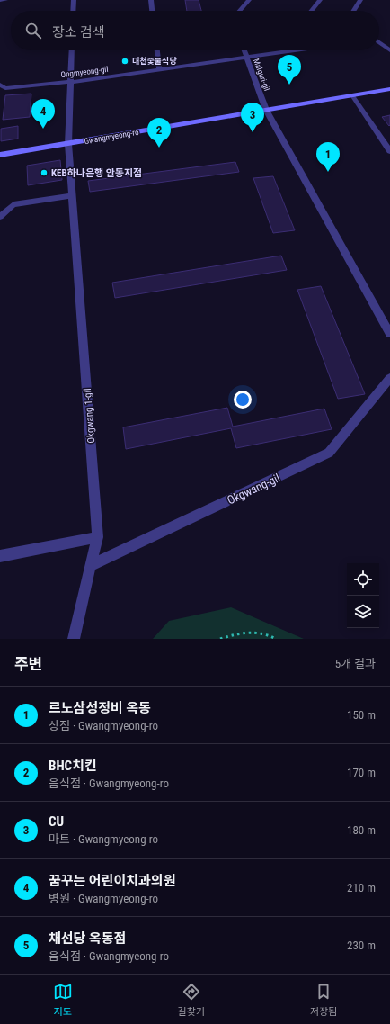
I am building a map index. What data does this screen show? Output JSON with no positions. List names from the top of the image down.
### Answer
{
  "streets": {
    "street": [
      "Ongmyeong-gil",
      "Malguri-gil",
      "Gwangmyeong-ro",
      "Okgwang 1-gil",
      "Okgwang-gil"
    ]
  },
  "crossings": [
    ["Ongmyeong-gil", "Malguri-gil"],
    ["Ongmyeong-gil", "Okgwang 1-gil"],
    ["Malguri-gil", "Gwangmyeong-ro"],
    ["Gwangmyeong-ro", "Okgwang 1-gil"]
  ],
  "places": ["대천숯불식당", "KEB하나은행 안동지점"],
  "page": {
    "search": "장소 검색",
    "pins": [
      "5",
      "4",
      "3",
      "2",
      "1"
    ],
    "heading": ["주변", "5개 결과"],
    "list": [
      {
        "mark": "1",
        "name": "르노삼성정비 옥동",
        "note": "상점 · Gwangmyeong-ro",
        "value": "150 m"
      },
      {
        "mark": "2",
        "name": "BHC치킨",
        "note": "음식점 · Gwangmyeong-ro",
        "value": "170 m"
      },
      {
        "mark": "3",
        "name": "CU",
        "note": "마트 · Gwangmyeong-ro",
        "value": "180 m"
      },
      {
        "mark": "4",
        "name": "꿈꾸는 어린이치과의원",
        "note": "병원 · Gwangmyeong-ro",
        "value": "210 m"
      },
      {
        "mark": "5",
        "name": "채선당 옥동점",
        "note": "음식점 · Gwangmyeong-ro",
        "value": "230 m"
      }
    ],
    "nav": ["지도", "길찾기", "저장됨"]
  }
}
